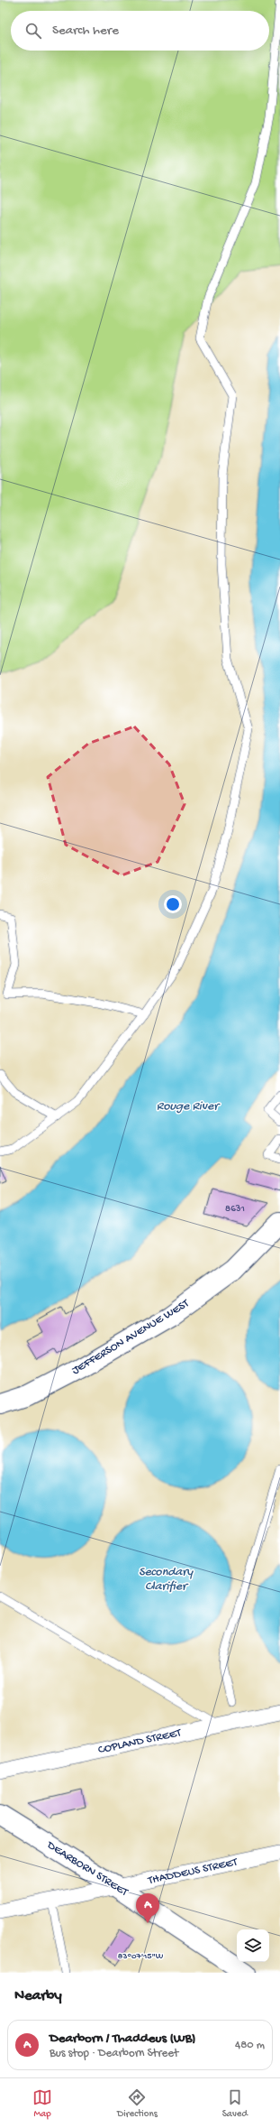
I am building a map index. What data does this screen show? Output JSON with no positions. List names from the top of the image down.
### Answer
{
  "streets": {
    "main road": ["JEFFERSON AVENUE WEST", "DEARBORN STREET"],
    "street": ["COPLAND STREET", "THADDEUS STREET"]
  },
  "crossings": [
    ["DEARBORN STREET", "THADDEUS STREET"]
  ],
  "water": ["Rouge River", "Secondary Clarifier"],
  "house_numbers": ["8631"],
  "page": {
    "search": "Search here",
    "pins": "A",
    "heading": "Nearby",
    "list": [
      {
        "mark": "A",
        "name": "Dearborn / Thaddeus (WB)",
        "note": "Bus stop · Dearborn Street",
        "value": "480 m"
      }
    ],
    "nav": ["Map", "Directions", "Saved"]
  },
  "coordinates": ["83°07'15\"W"]
}
